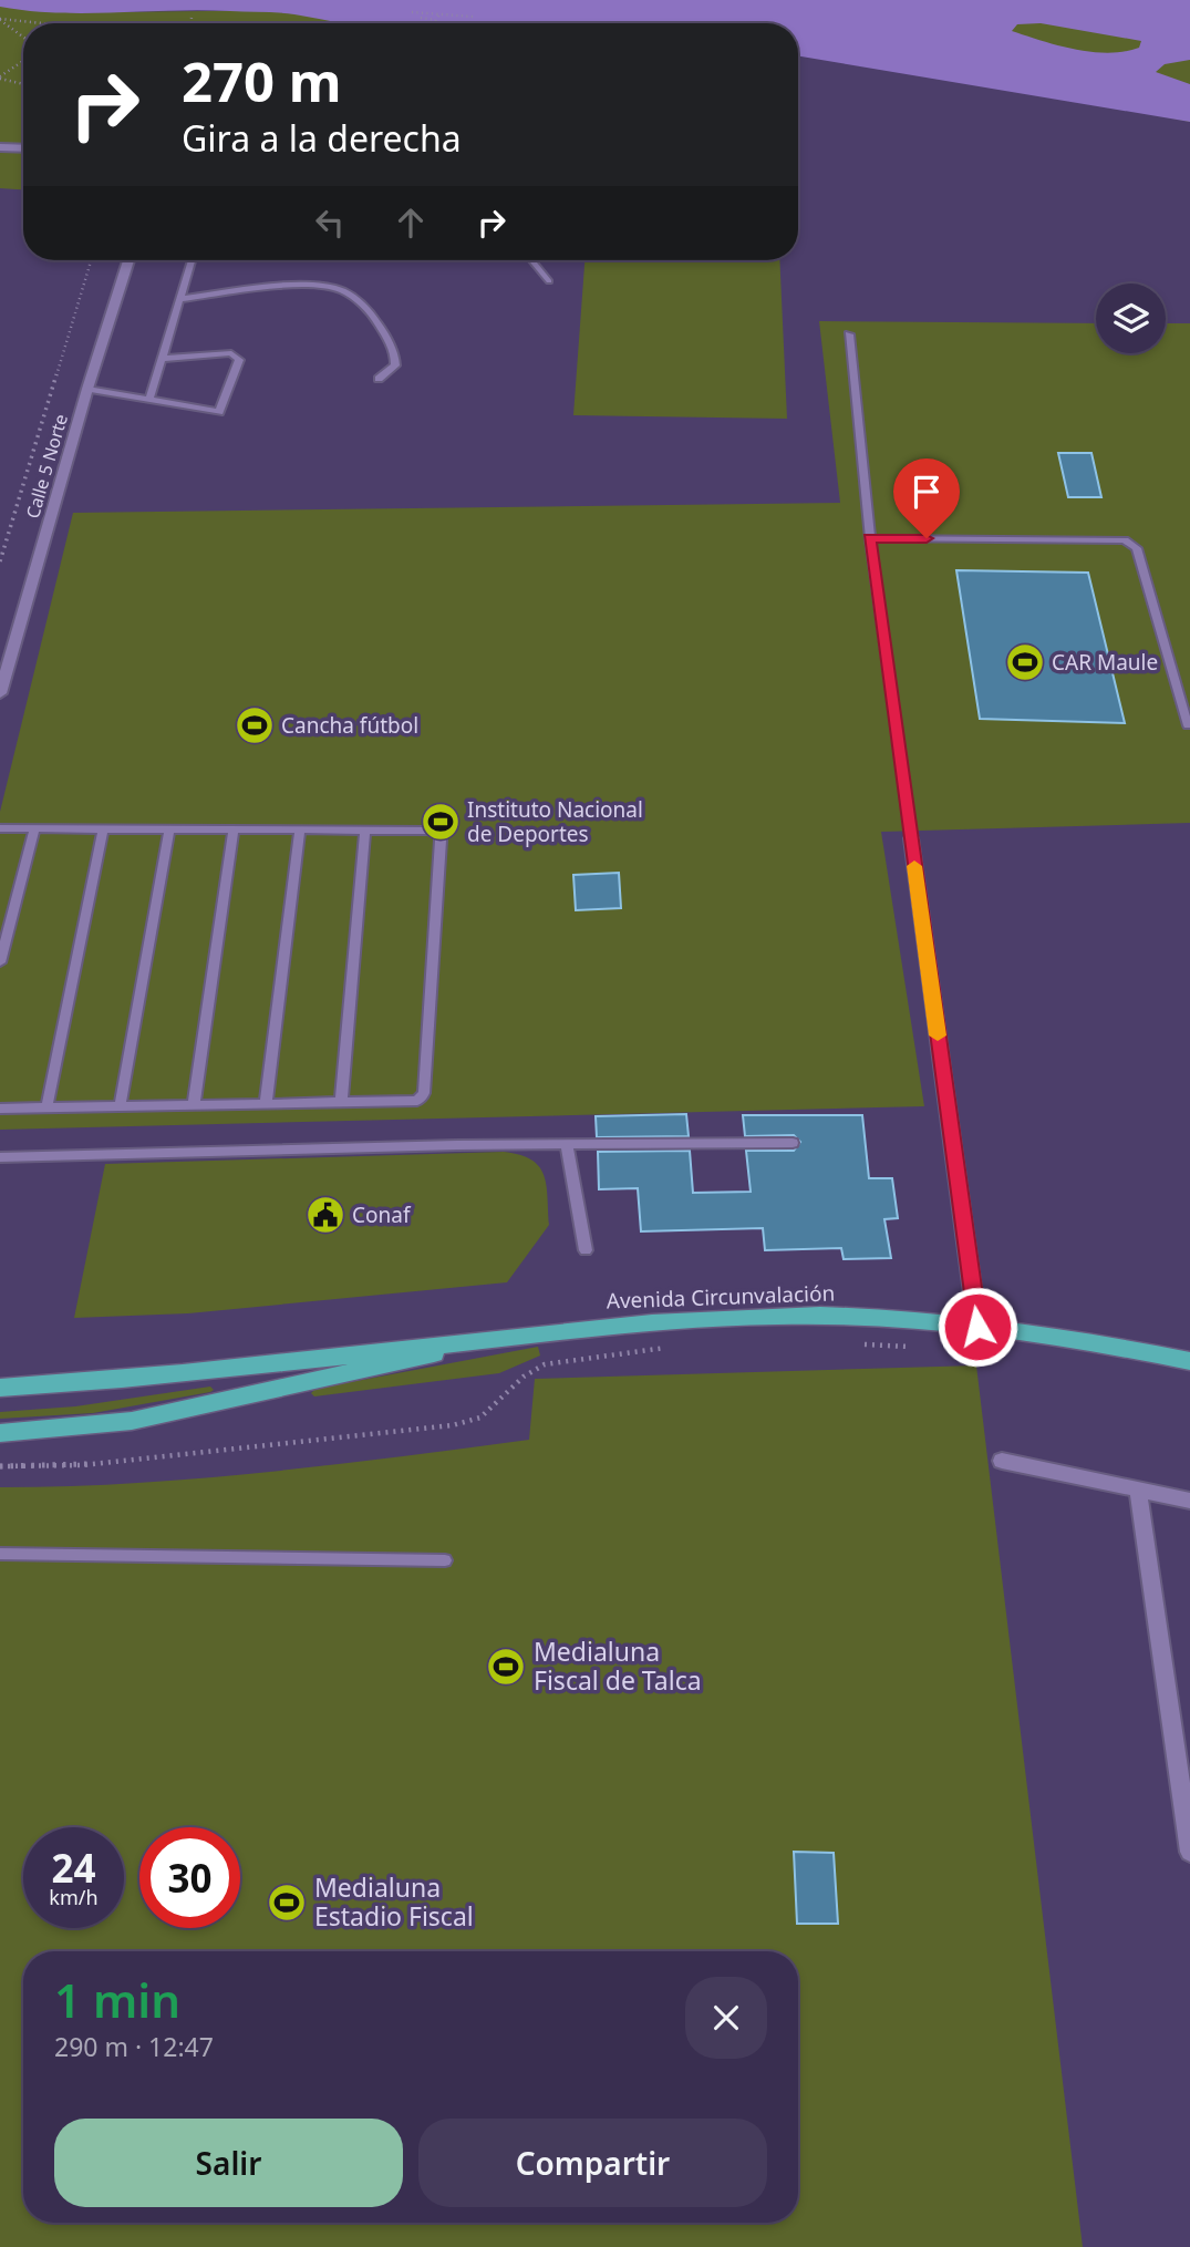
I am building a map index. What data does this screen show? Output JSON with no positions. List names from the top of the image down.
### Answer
{
  "streets": {
    "main road": ["Avenida Circunvalación"],
    "street": ["Calle 5 Norte"]
  },
  "places": {
    "sports": [
      "CAR Maule",
      "Cancha fútbol",
      "Instituto Nacional de Deportes",
      "Medialuna Fiscal de Talca",
      "Medialuna Estadio Fiscal"
    ],
    "public building": ["Conaf"]
  },
  "page": {
    "turn": ["270 m", "Gira a la derecha"],
    "speed": "24 km/h",
    "limit": "30",
    "heading": ["1 min", "290 m · 12:47"],
    "buttons": ["Salir", "Compartir"]
  }
}
